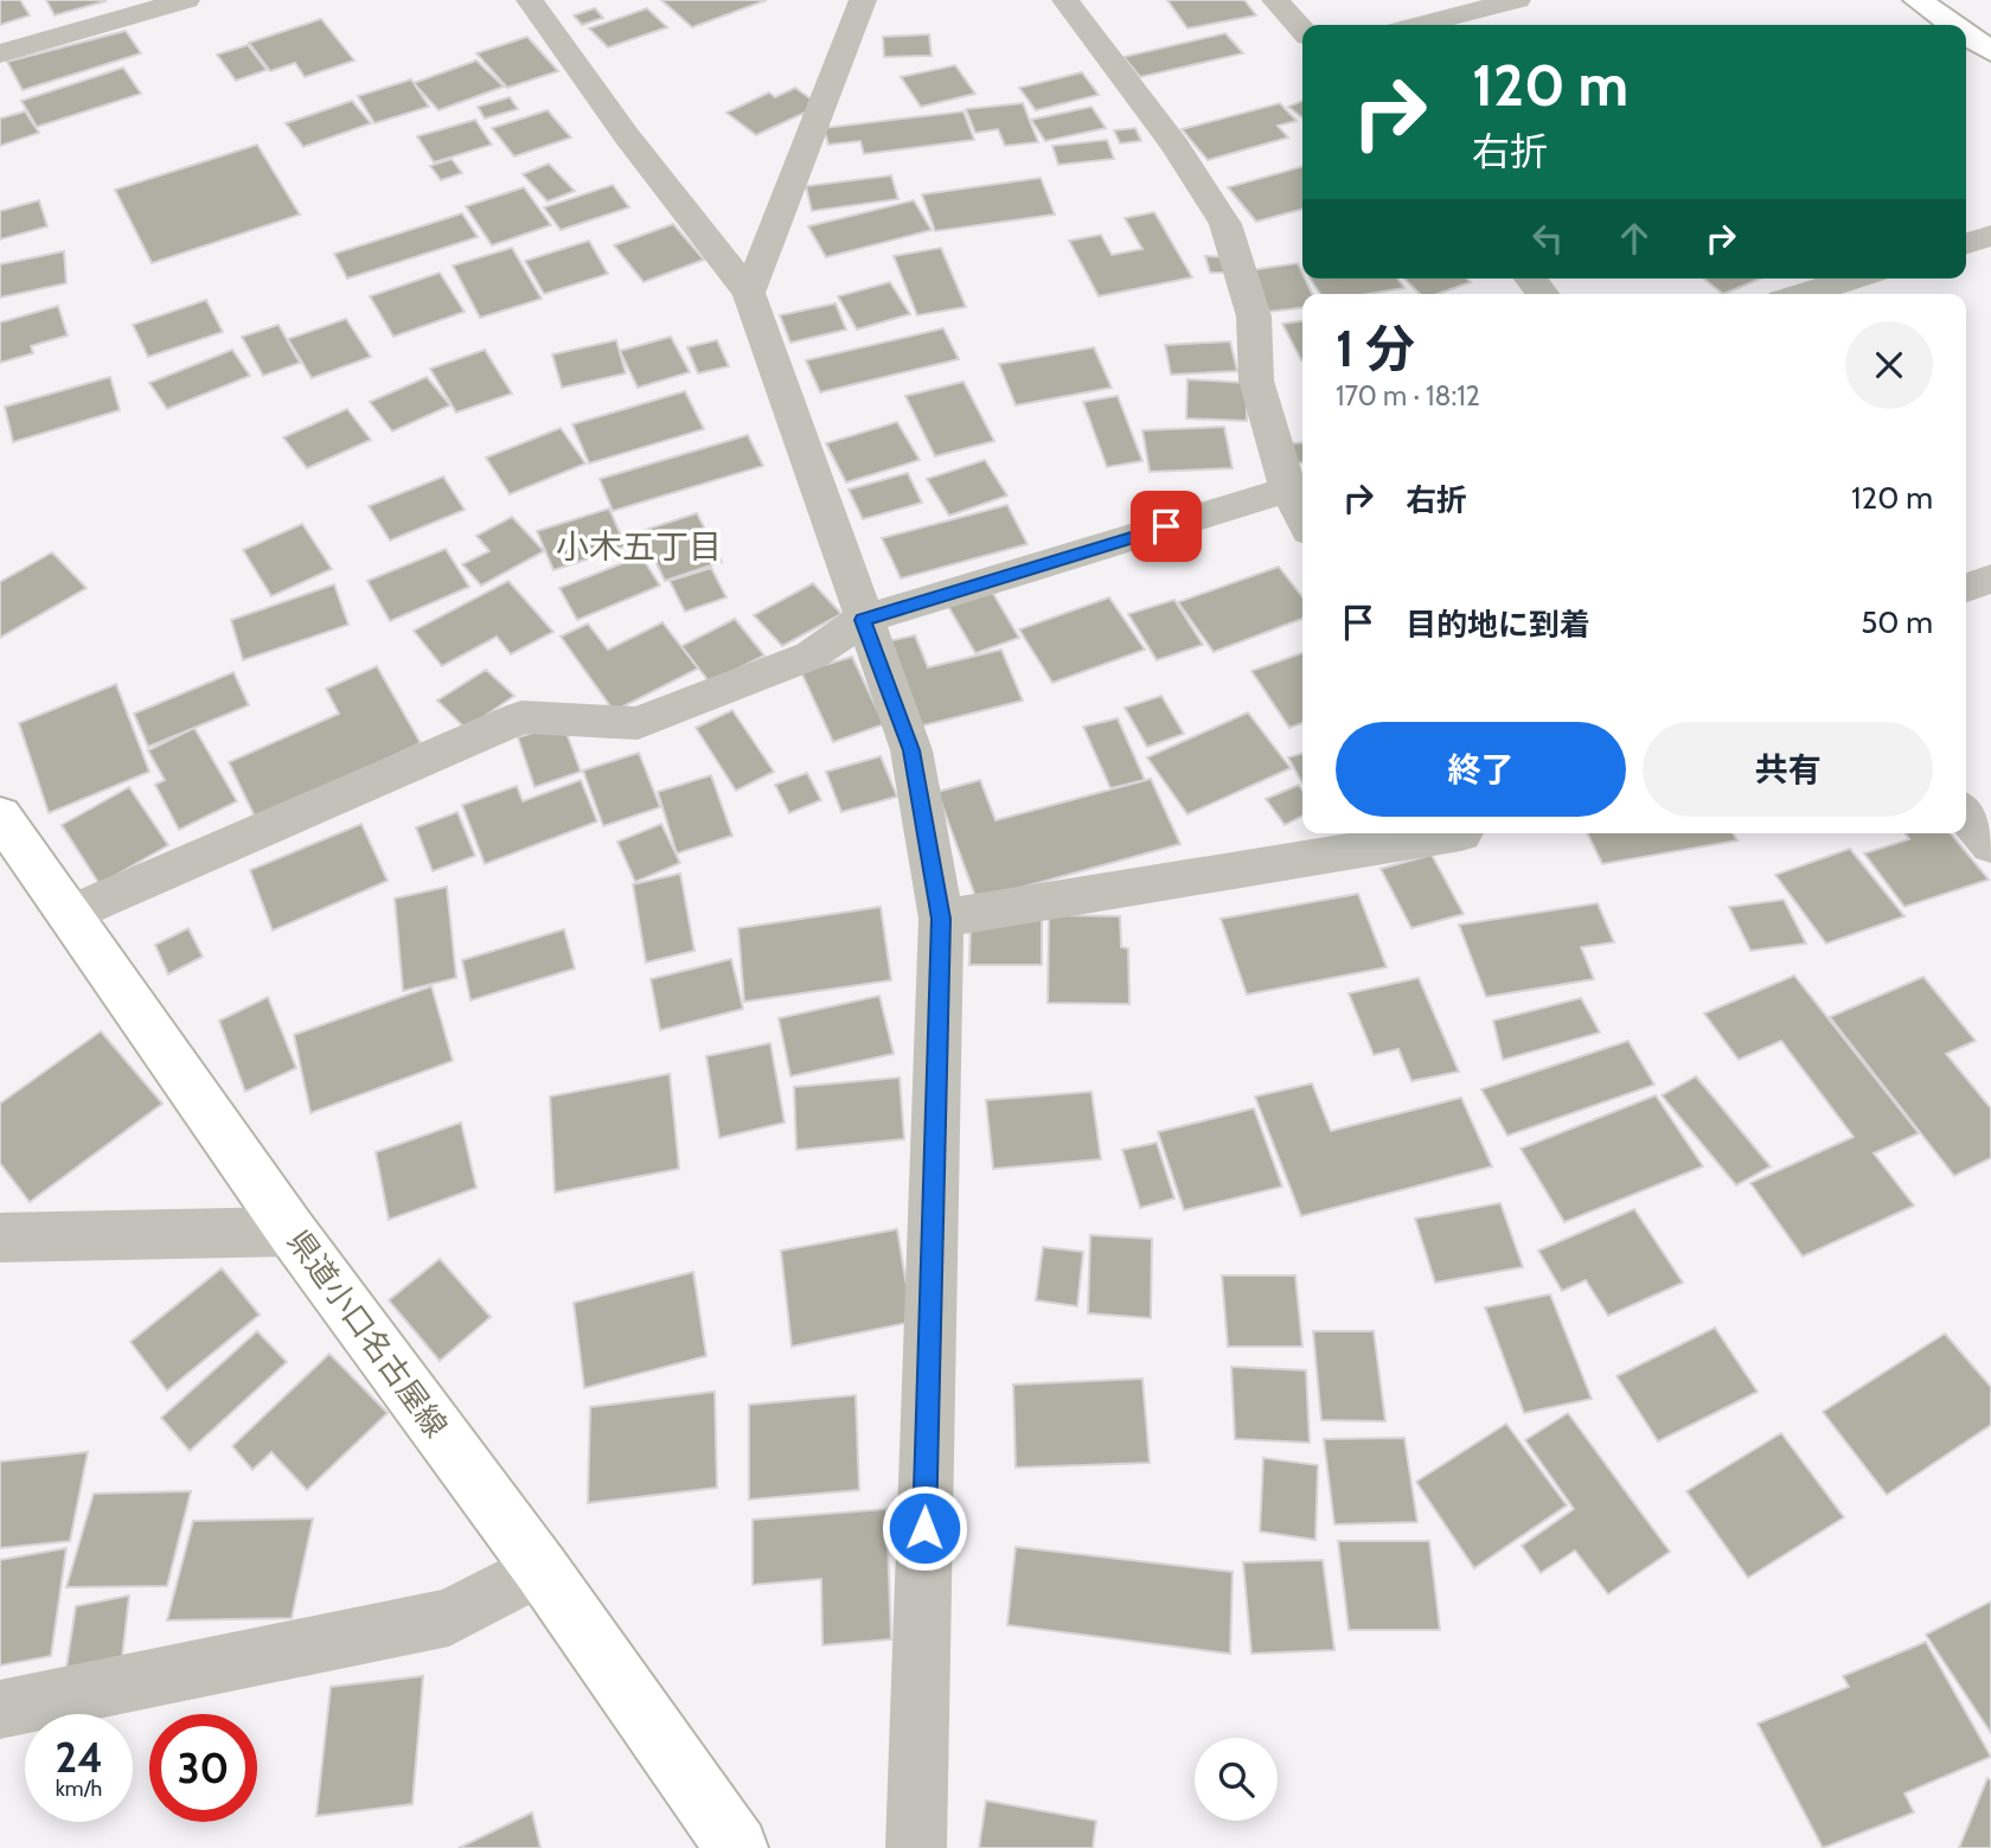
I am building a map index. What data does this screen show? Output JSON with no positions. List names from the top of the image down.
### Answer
{
  "streets": {
    "main road": ["県道小口名古屋線"]
  },
  "districts": ["小木五丁目"],
  "page": {
    "turn": ["120 m", "右折"],
    "heading": ["1 分", "170 m · 18:12"],
    "list": [
      {
        "name": "右折",
        "value": "120 m"
      },
      {
        "name": "目的地に到着",
        "value": "50 m"
      }
    ],
    "buttons": ["終了", "共有"],
    "speed": "24 km/h",
    "limit": "30"
  }
}
